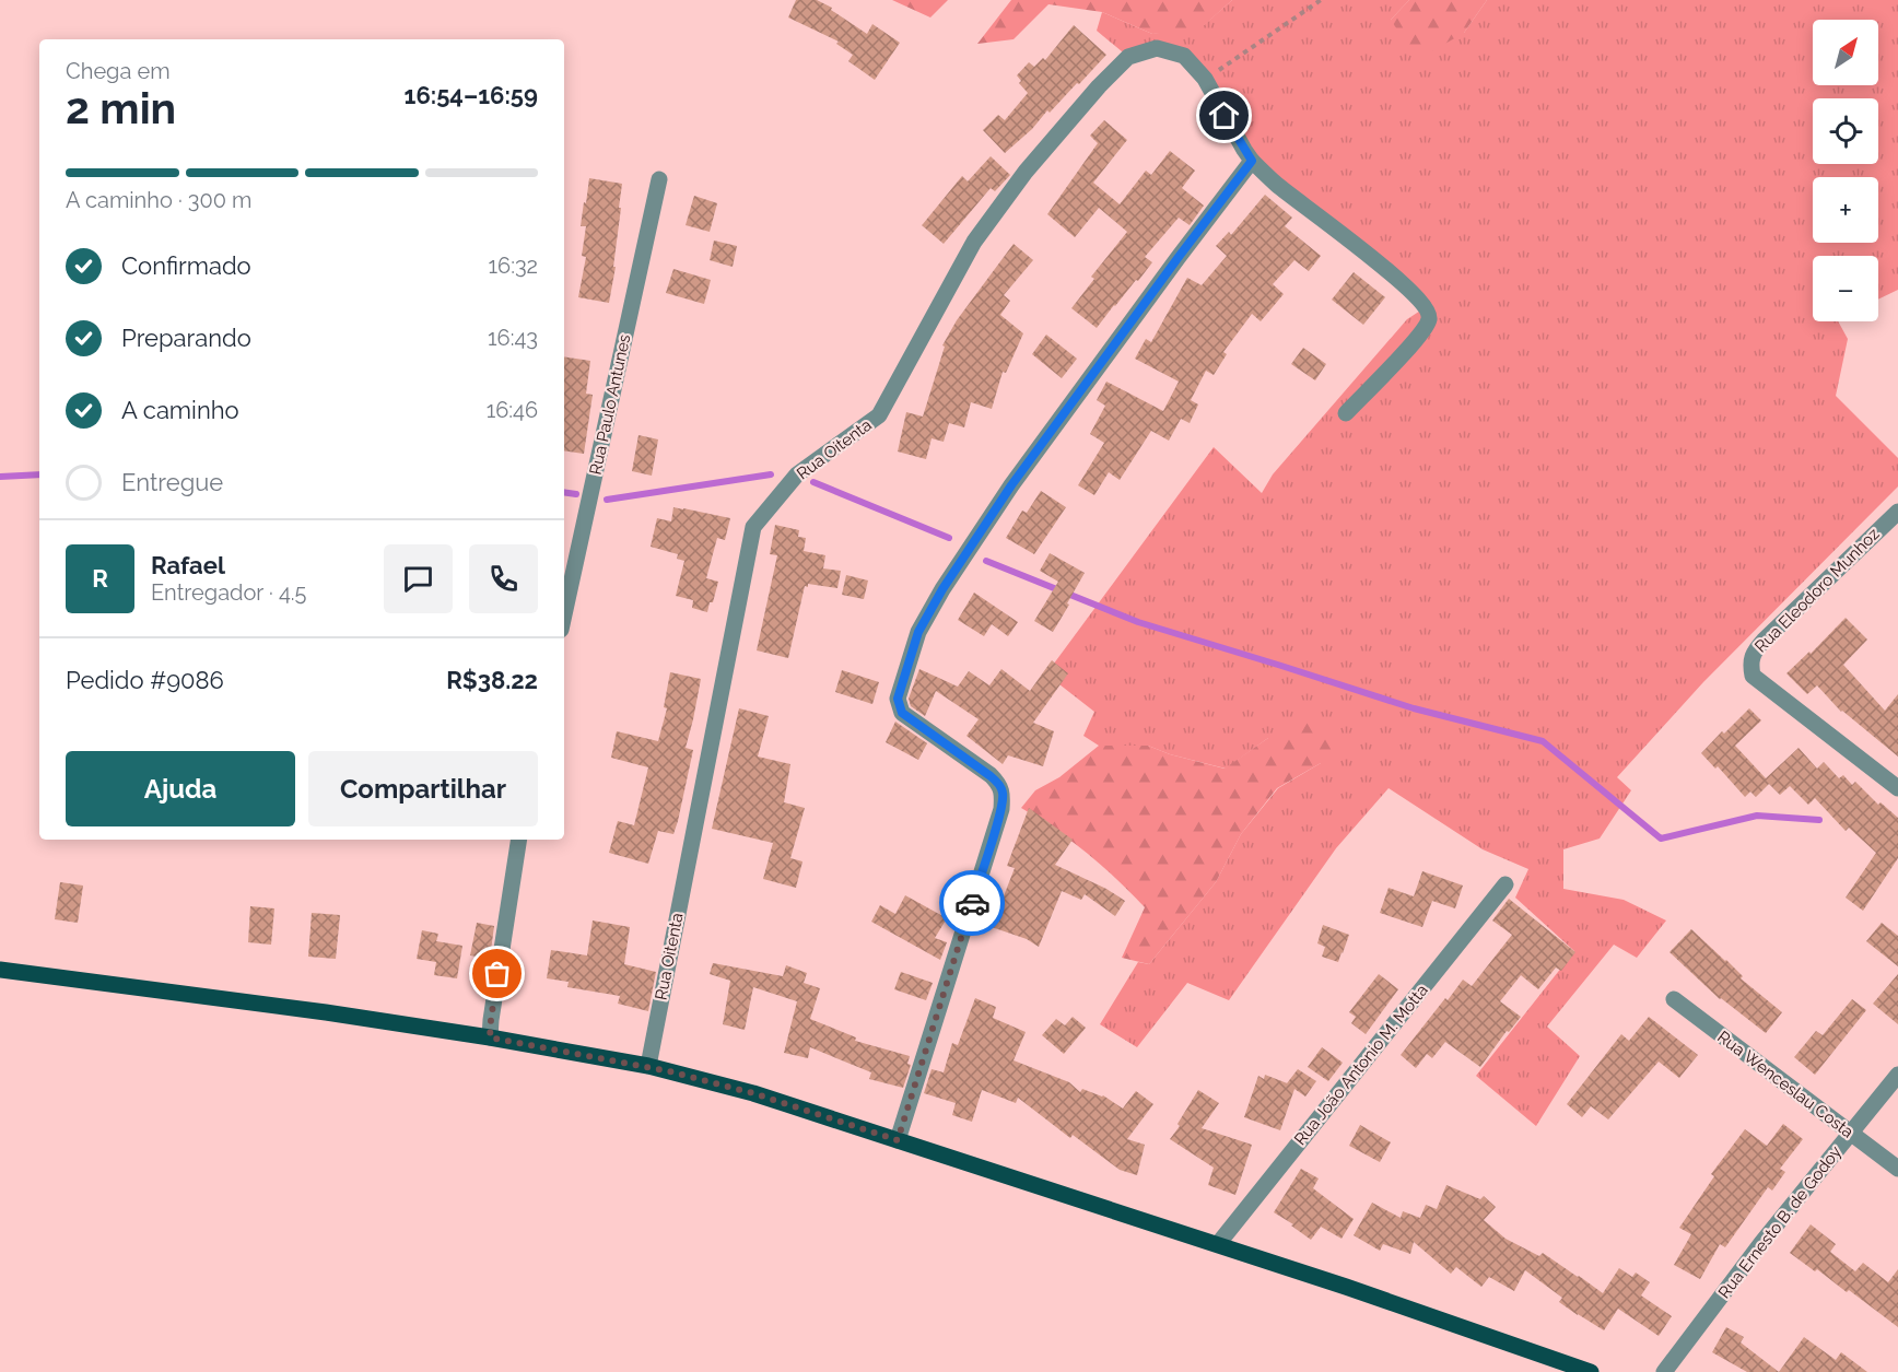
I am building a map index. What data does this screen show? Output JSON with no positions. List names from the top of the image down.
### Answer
{
  "streets": {
    "street": [
      "Rua Paulo Antunes",
      "Rua Oitenta",
      "Rua Eleodoro Munhoz",
      "Rua João Antonio M. Motta",
      "Rua Wenceslau Costa",
      "Rua Ernesto B. de Godoy"
    ]
  },
  "crossings": [
    ["Rua Wenceslau Costa", "Rua Ernesto B. de Godoy"]
  ],
  "north": "top right",
  "page": {
    "map_buttons": ["+", "−"],
    "heading": ["2 min", "Chega em", "16:54–16:59"],
    "panel": [
      "Rafael",
      "Entregador · 4.5",
      "Pedido #9086",
      "R$38.22"
    ],
    "bar": "A caminho · 300 m",
    "list": [
      ["Confirmado", "16:32"],
      ["Preparando", "16:43"],
      ["A caminho", "16:46"],
      "Entregue"
    ],
    "round": "R",
    "buttons": ["Ajuda", "Compartilhar"]
  }
}
